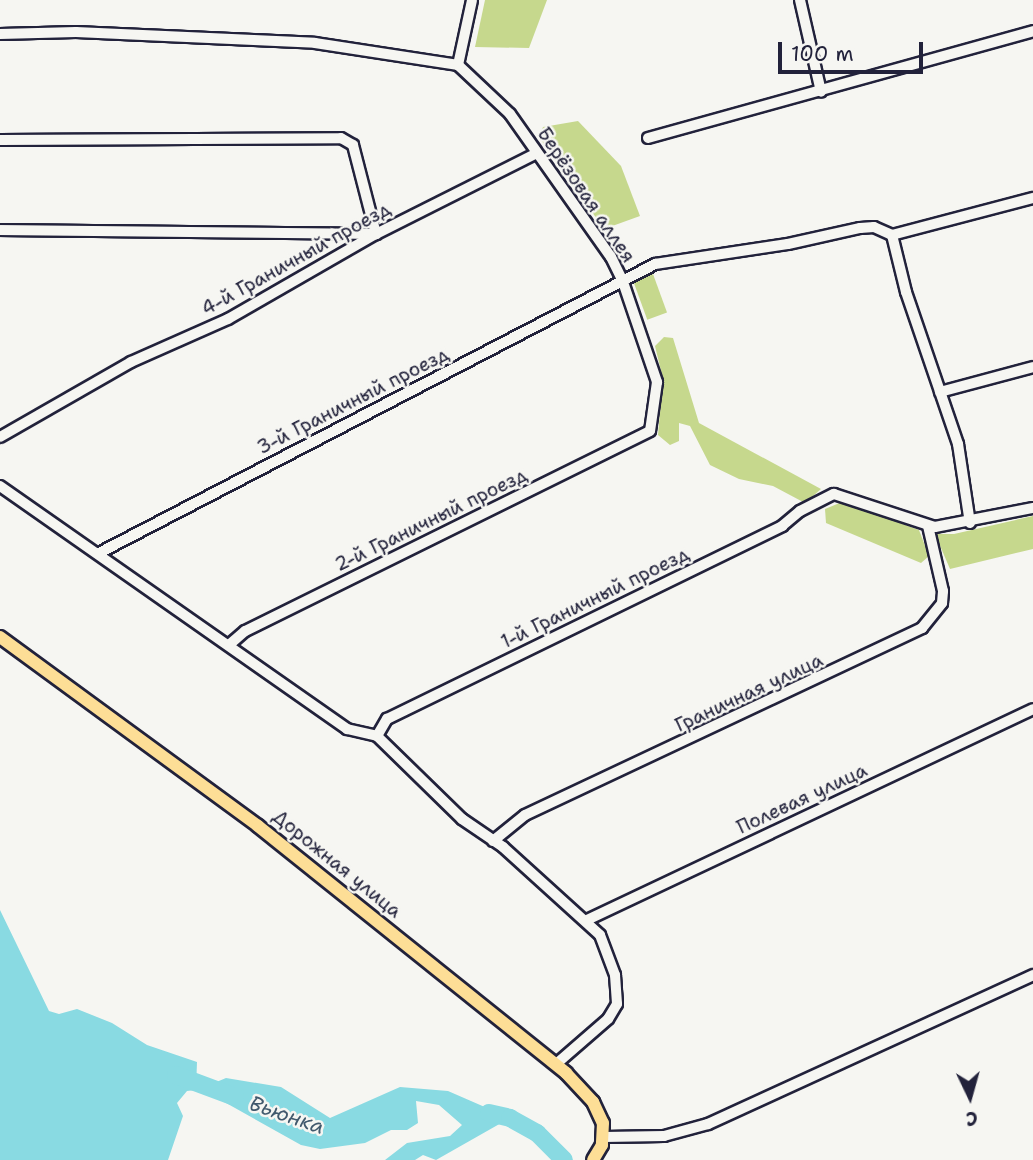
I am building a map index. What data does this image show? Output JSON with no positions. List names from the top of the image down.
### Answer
{
  "streets": {
    "main road": ["Дорожная улица"],
    "street": [
      "Берёзовая аллея",
      "4-й Граничный проезд",
      "3-й Граничный проезд",
      "2-й Граничный проезд",
      "1-й Граничный проезд",
      "Граничная улица",
      "Полевая улица"
    ]
  },
  "crossings": [
    ["Берёзовая аллея", "4-й Граничный проезд"],
    ["Берёзовая аллея", "3-й Граничный проезд"],
    ["Берёзовая аллея", "2-й Граничный проезд"],
    ["1-й Граничный проезд", "Граничная улица"]
  ],
  "water": ["Вьюнка"],
  "scale_bar": "100 m",
  "north": "bottom"
}
